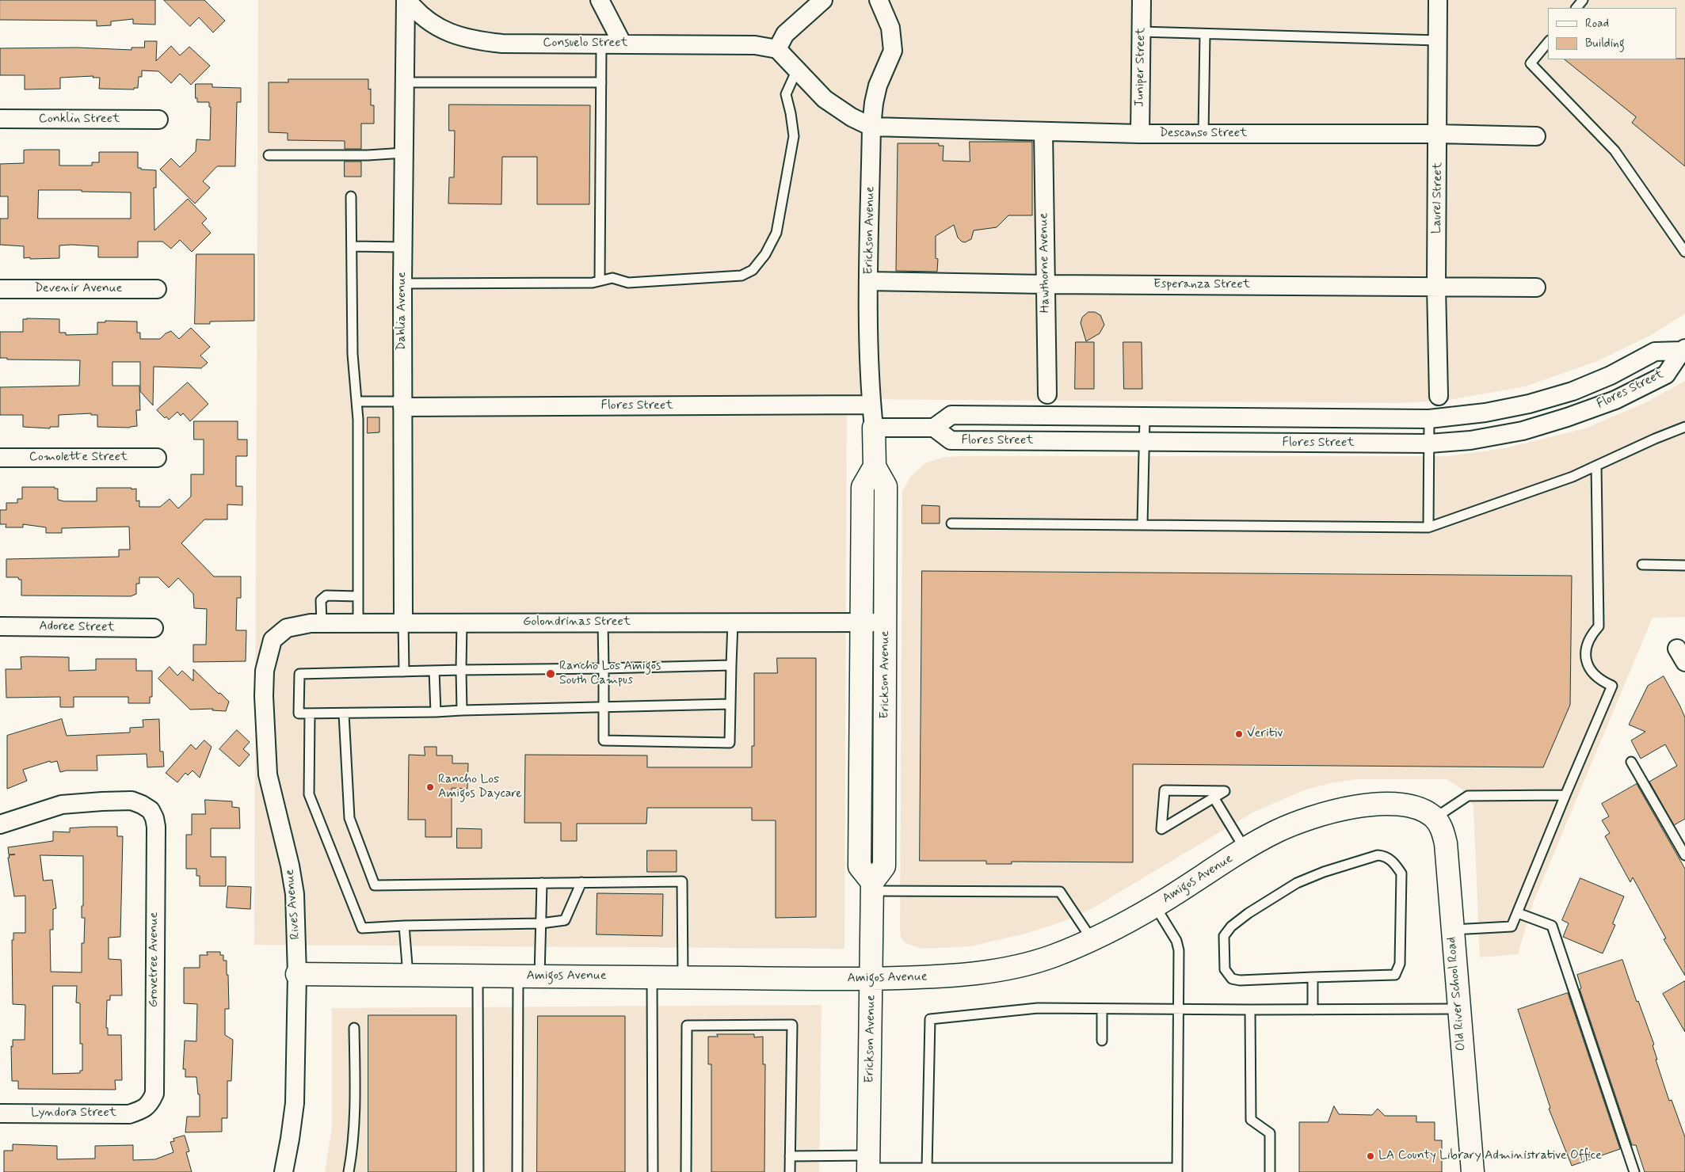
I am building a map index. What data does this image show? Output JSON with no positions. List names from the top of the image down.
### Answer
{
  "streets": {
    "street": [
      "Consuelo Street",
      "Juniper Street",
      "Conklin Street",
      "Descanso Street",
      "Laurel Street",
      "Erickson Avenue",
      "Hawthorne Avenue",
      "Esperanza Street",
      "Devenir Avenue",
      "Dahlia Avenue",
      "Flores Street",
      "Comolette Street",
      "Golondrinas Street",
      "Adoree Street",
      "Amigos Avenue",
      "Rives Avenue",
      "Grovetree Avenue",
      "Old River School Road",
      "Lyndora Street"
    ]
  },
  "crossings": [
    ["Consuelo Street", "Dahlia Avenue"],
    ["Juniper Street", "Descanso Street"],
    ["Descanso Street", "Laurel Street"],
    ["Descanso Street", "Erickson Avenue"],
    ["Descanso Street", "Hawthorne Avenue"],
    ["Laurel Street", "Esperanza Street"],
    ["Erickson Avenue", "Esperanza Street"],
    ["Erickson Avenue", "Flores Street"],
    ["Erickson Avenue", "Golondrinas Street"],
    ["Erickson Avenue", "Amigos Avenue"],
    ["Hawthorne Avenue", "Esperanza Street"],
    ["Dahlia Avenue", "Flores Street"],
    ["Dahlia Avenue", "Golondrinas Street"],
    ["Golondrinas Street", "Rives Avenue"],
    ["Amigos Avenue", "Rives Avenue"],
    ["Amigos Avenue", "Old River School Road"],
    ["Grovetree Avenue", "Lyndora Street"]
  ],
  "places": [
    "Rancho Los Amigos South Campus",
    "Veritiv",
    "Rancho Los Amigos Daycare",
    "LA County Library Administrative Office"
  ],
  "legend": ["Road", "Building"]
}
